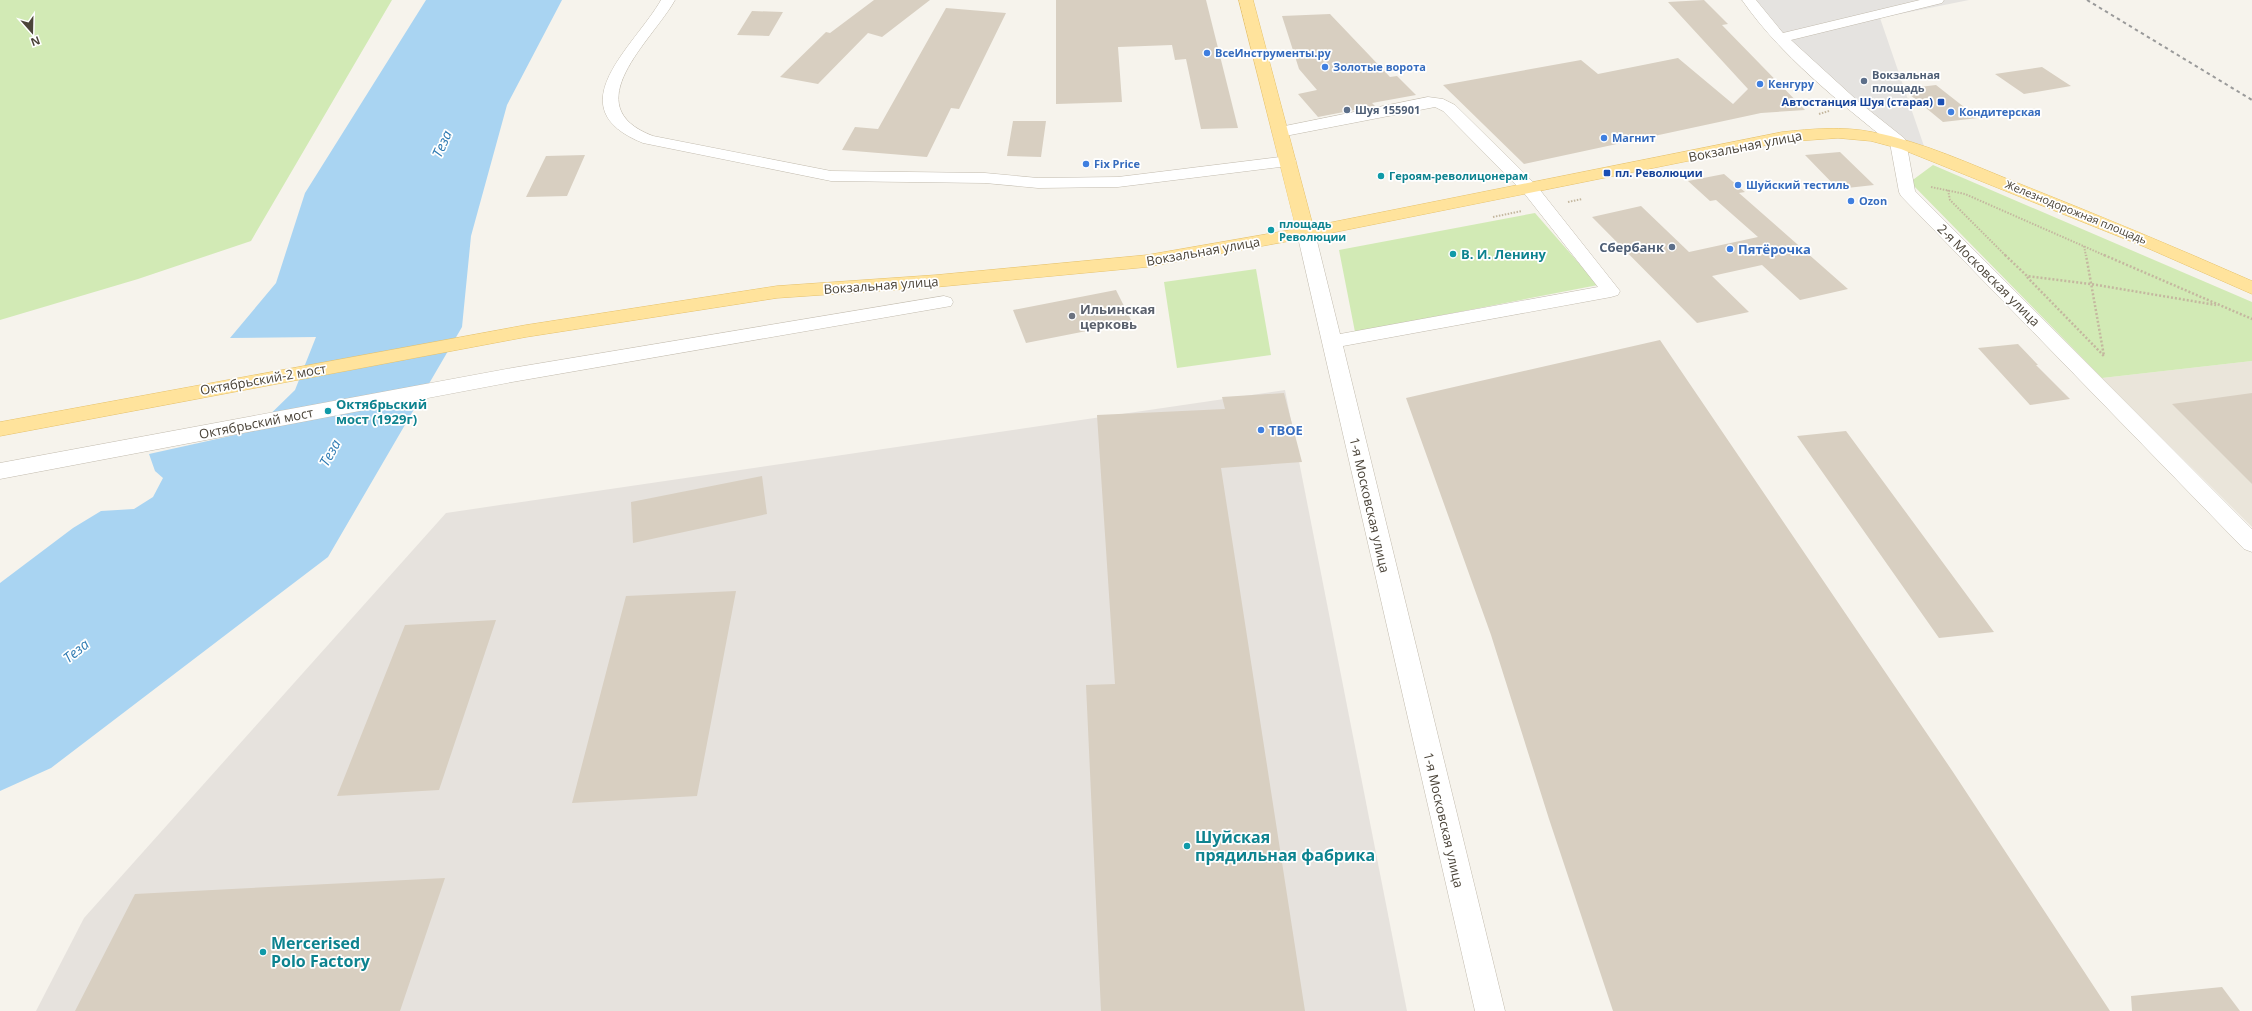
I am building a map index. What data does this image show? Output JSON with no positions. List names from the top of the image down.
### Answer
{
  "streets": {
    "main road": [
      "Вокзальная улица",
      "Железнодорожная площадь",
      "Октябрьский-2 мост",
      "1-я Московская улица"
    ],
    "street": ["2-я Московская улица", "Октябрьский мост"]
  },
  "crossings": [
    ["Вокзальная улица", "Железнодорожная площадь"],
    ["Вокзальная улица", "2-я Московская улица"],
    ["Вокзальная улица", "Октябрьский-2 мост"],
    ["Вокзальная улица", "1-я Московская улица"],
    ["Железнодорожная площадь", "2-я Московская улица"]
  ],
  "water": ["Теза"],
  "places": {
    "other": [
      "ВсеИнструменты.ру",
      "Золотые ворота",
      "Вокзальная площадь",
      "Кенгуру",
      "Шуя 155901",
      "Кондитерская",
      "Магнит",
      "Fix Price",
      "Героям-револицонерам",
      "Шуйский тестиль",
      "Ozon",
      "площадь Революции",
      "Сбербанк",
      "Пятёрочка",
      "В. И. Ленину",
      "Ильинская церковь",
      "Октябрьский мост (1929г)",
      "ТВОЕ",
      "Шуйская прядильная фабрика",
      "Mercerised Polo Factory"
    ],
    "transit": ["Автостанция Шуя (старая)", "пл. Революции"]
  },
  "north": "bottom"
}
